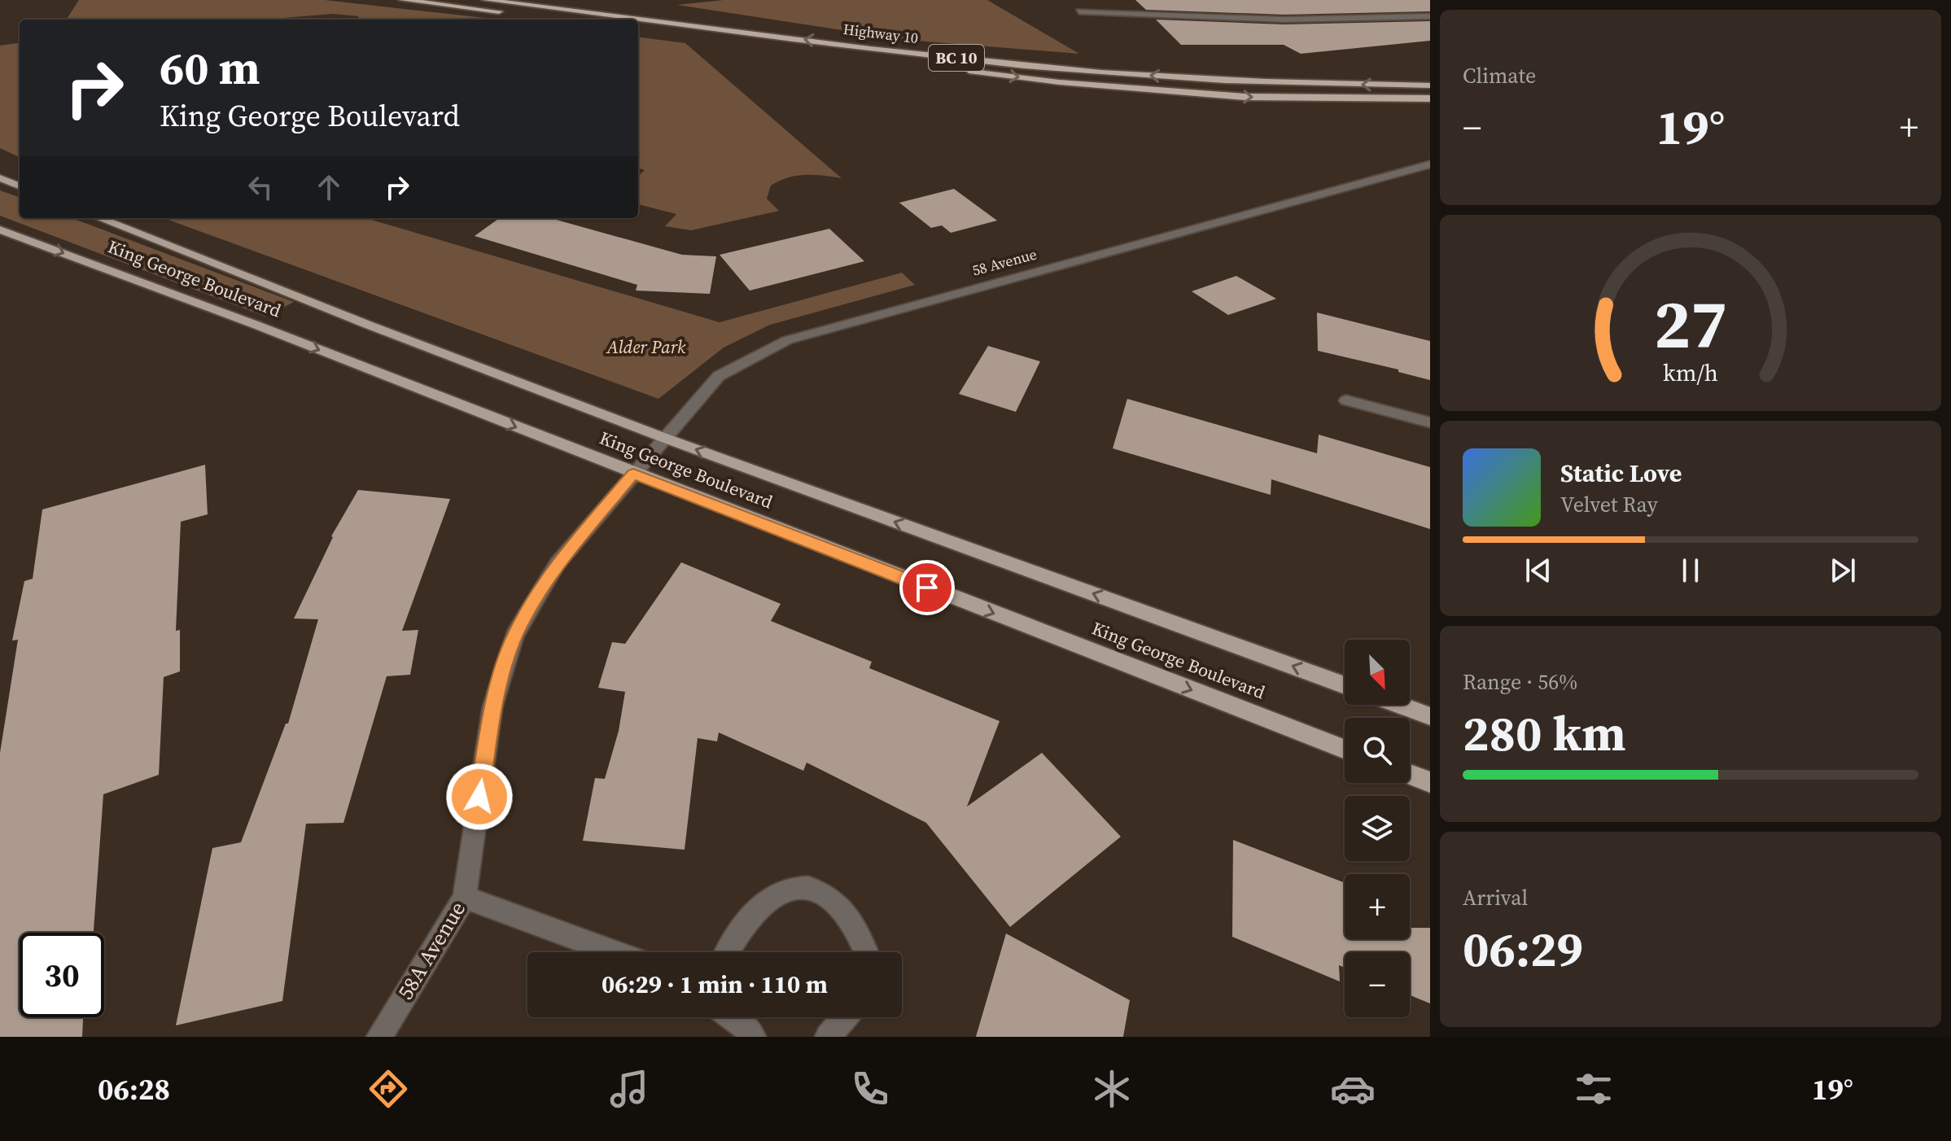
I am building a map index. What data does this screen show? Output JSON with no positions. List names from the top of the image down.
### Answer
{
  "streets": {
    "highway": ["Highway 10", "BC 10"],
    "main road": ["King George Boulevard"],
    "street": ["58 Avenue", "58A Avenue"]
  },
  "crossings": [
    ["58 Avenue", "King George Boulevard"],
    ["58 Avenue", "58A Avenue"],
    ["King George Boulevard", "58A Avenue"]
  ],
  "parks": ["Alder Park"],
  "north": "bottom right",
  "page": {
    "tile": [
      "Climate",
      ["Range · 56%", "280 km"],
      ["Arrival", "06:29"]
    ],
    "turn": ["60 m", "King George Boulevard"],
    "heat": ["−", "19°", "+"],
    "song": ["Static Love", "Velvet Ray"],
    "map_buttons": ["+", "−"],
    "limit": "30",
    "trip": "06:29 · 1 min · 110 m",
    "tabs": ["06:28", "19°"],
    "gauge": ["27", "km/h"]
  }
}
